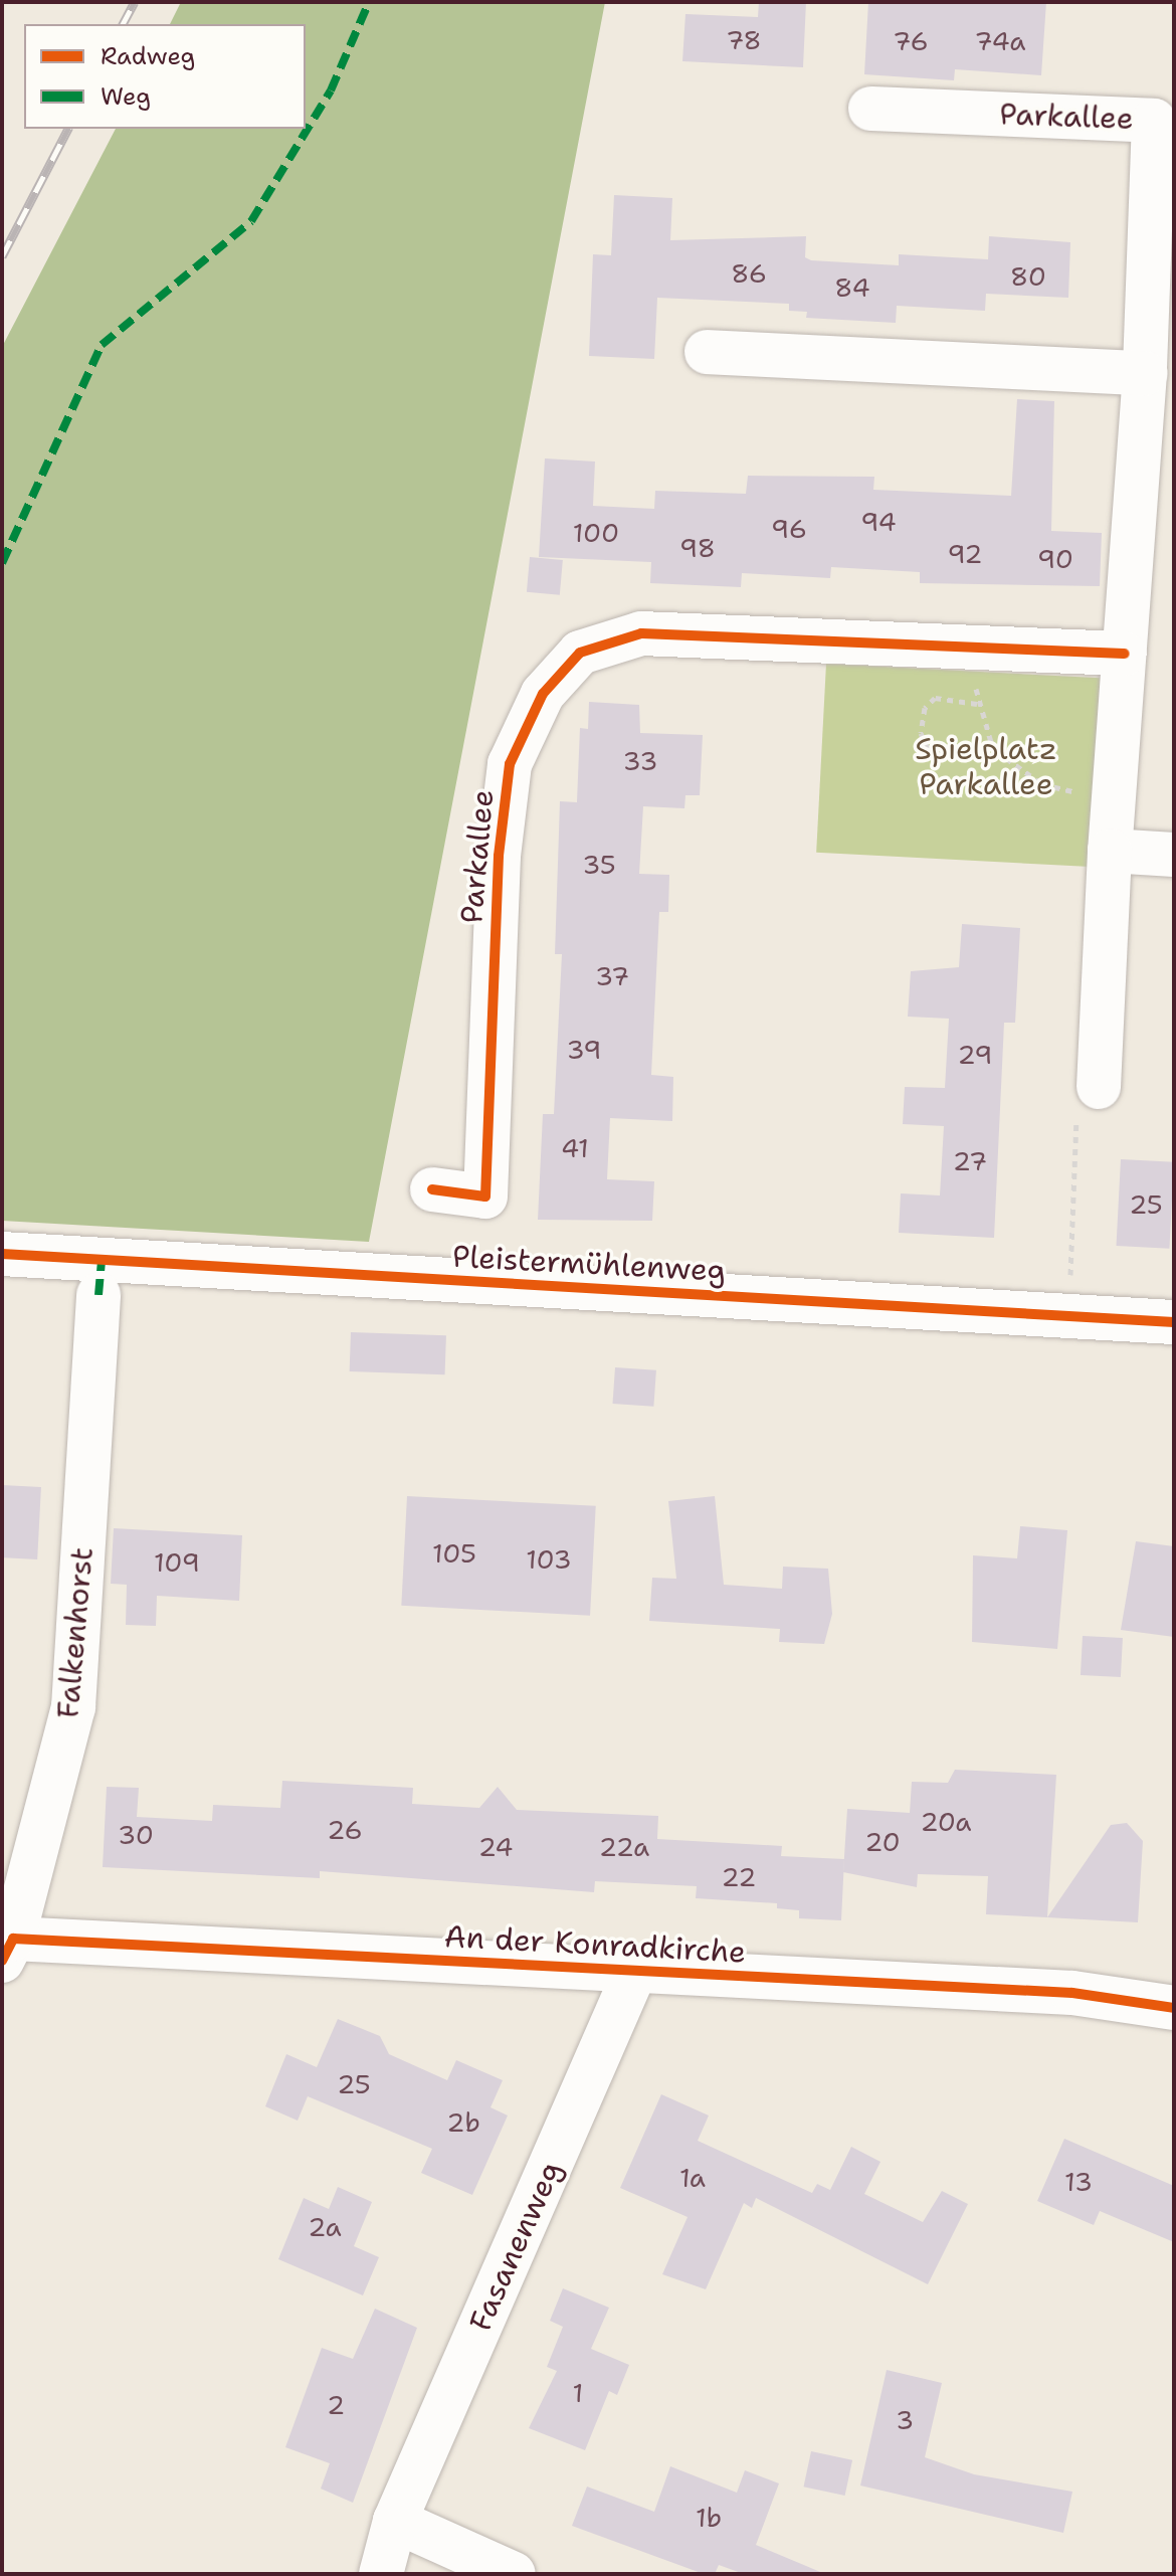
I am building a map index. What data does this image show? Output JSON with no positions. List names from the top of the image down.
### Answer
{
  "streets": {
    "street": [
      "Parkallee",
      "Pleistermühlenweg",
      "Falkenhorst",
      "An der Konradkirche",
      "Fasanenweg"
    ]
  },
  "crossings": [
    ["Falkenhorst", "An der Konradkirche"],
    ["An der Konradkirche", "Fasanenweg"]
  ],
  "parks": ["Spielplatz Parkallee"],
  "house_numbers": [
    "78",
    "76",
    "74a",
    "86",
    "80",
    "84",
    "94",
    "96",
    "100",
    "98",
    "92",
    "90",
    "33",
    "35",
    "37",
    "39",
    "29",
    "41",
    "27",
    "25",
    "105",
    "103",
    "109",
    "20a",
    "26",
    "30",
    "20",
    "24",
    "22a",
    "22",
    "25",
    "2b",
    "1a",
    "13",
    "2a",
    "1",
    "2",
    "3",
    "1b"
  ],
  "legend": ["Radweg", "Weg"]
}
